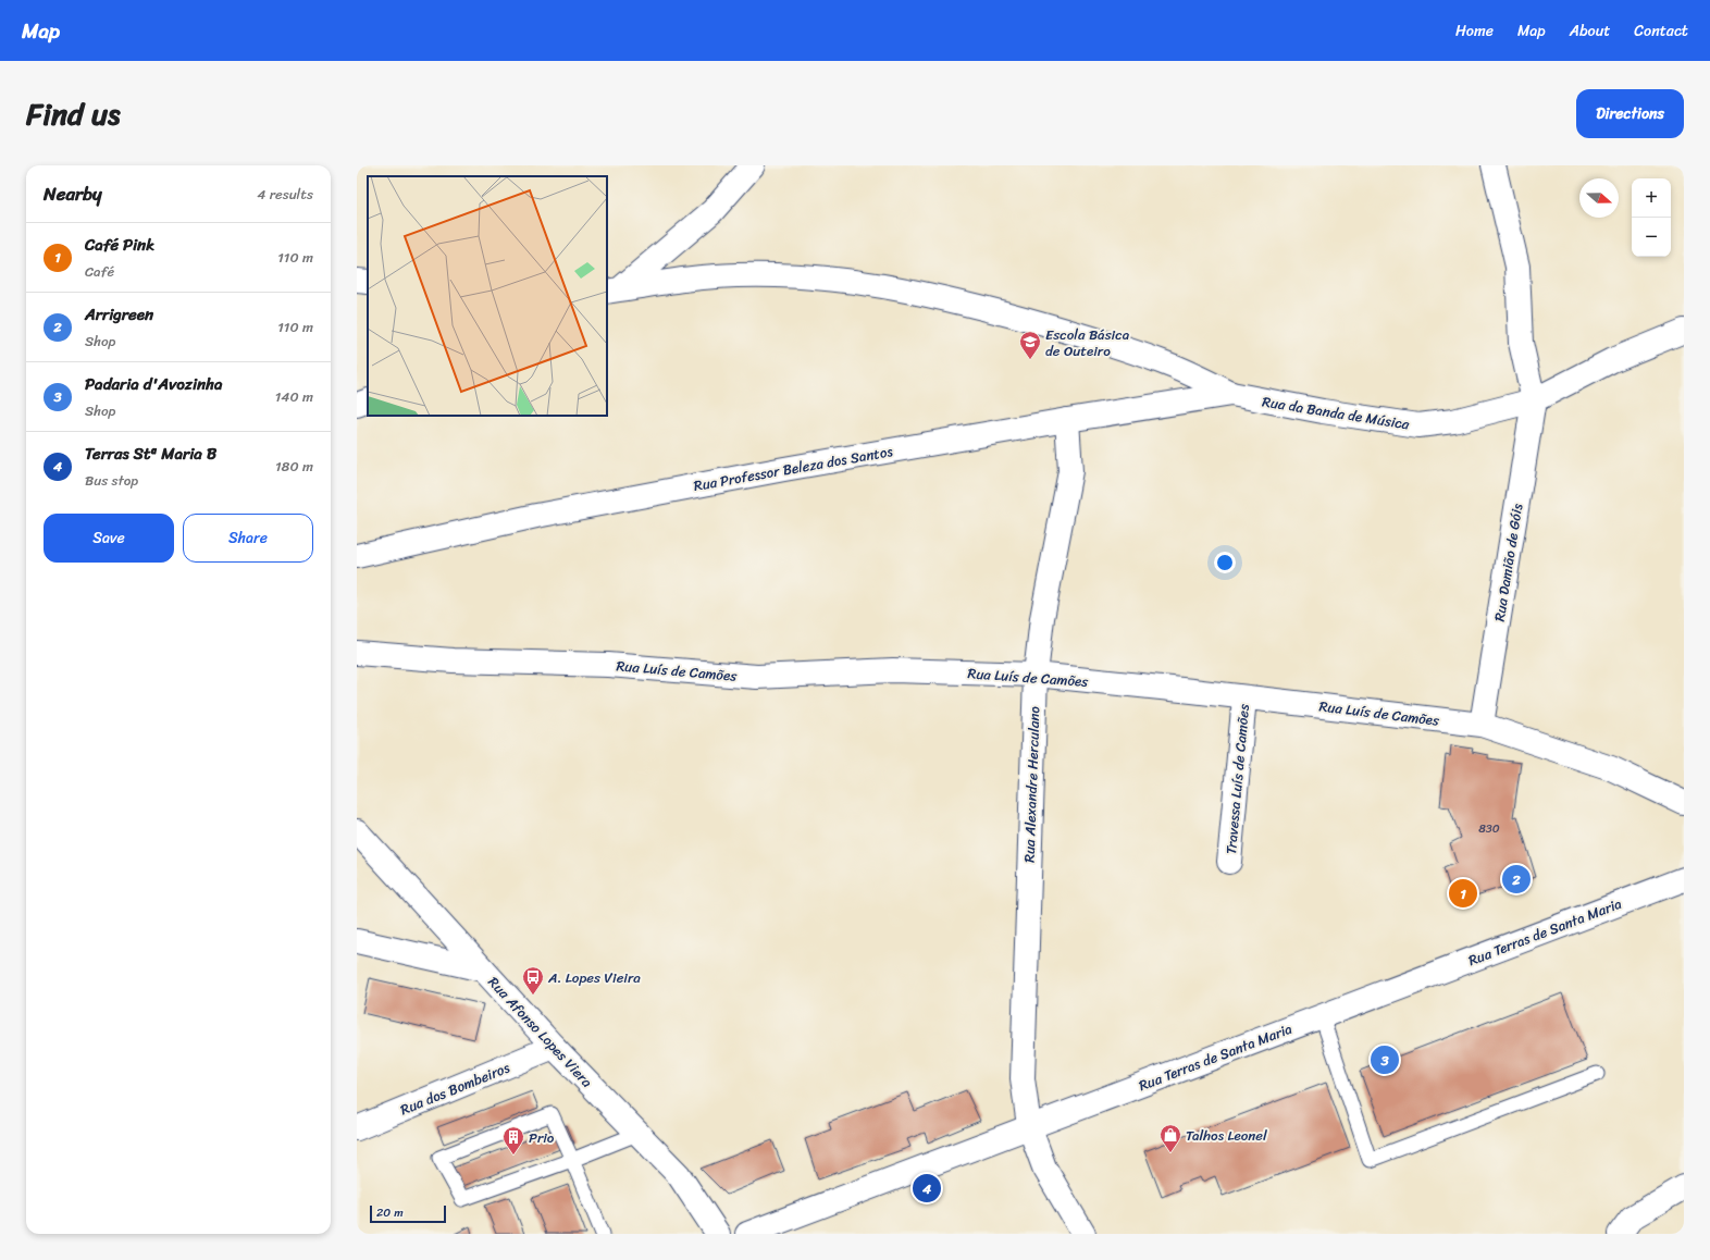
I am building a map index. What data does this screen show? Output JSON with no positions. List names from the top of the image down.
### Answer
{
  "streets": {
    "street": [
      "Rua da Banda de Música",
      "Rua Professor Beleza dos Santos",
      "Rua Damião de Góis",
      "Rua Luís de Camões",
      "Travessa Luís de Camões",
      "Rua Alexandre Herculano",
      "Rua Terras de Santa Maria",
      "Rua Afonso Lopes Viera",
      "Rua dos Bombeiros"
    ]
  },
  "crossings": [
    ["Rua da Banda de Música", "Rua Professor Beleza dos Santos"],
    ["Rua da Banda de Música", "Rua Damião de Góis"],
    ["Rua Professor Beleza dos Santos", "Rua Alexandre Herculano"],
    ["Rua Damião de Góis", "Rua Luís de Camões"],
    ["Rua Luís de Camões", "Travessa Luís de Camões"],
    ["Rua Luís de Camões", "Rua Alexandre Herculano"],
    ["Rua Alexandre Herculano", "Rua Terras de Santa Maria"],
    ["Rua Afonso Lopes Viera", "Rua dos Bombeiros"]
  ],
  "places": {
    "school or university": ["Escola Básica de Outeiro"],
    "bus stop": ["A. Lopes Vieira"],
    "shop": ["Talhos Leonel"],
    "building": ["Prio"]
  },
  "house_numbers": ["830"],
  "scale_bar": "20 m",
  "north": "right",
  "page": {
    "header": "Map",
    "nav": [
      "Home",
      "Map",
      "About",
      "Contact"
    ],
    "title": "Find us",
    "buttons": [
      "Directions",
      ["Save", "Share"]
    ],
    "heading": ["Nearby", "4 results"],
    "map_buttons": ["+", "−"],
    "list": [
      {
        "mark": "1",
        "name": "Café Pink",
        "note": "Café",
        "value": "110 m"
      },
      {
        "mark": "2",
        "name": "Arrigreen",
        "note": "Shop",
        "value": "110 m"
      },
      {
        "mark": "3",
        "name": "Padaria d'Avozinha",
        "note": "Shop",
        "value": "140 m"
      },
      {
        "mark": "4",
        "name": "Terras Stª Maria B",
        "note": "Bus stop",
        "value": "180 m"
      }
    ],
    "pins": [
      "2",
      "1",
      "3",
      "4"
    ],
    "scale": "20 m"
  }
}
